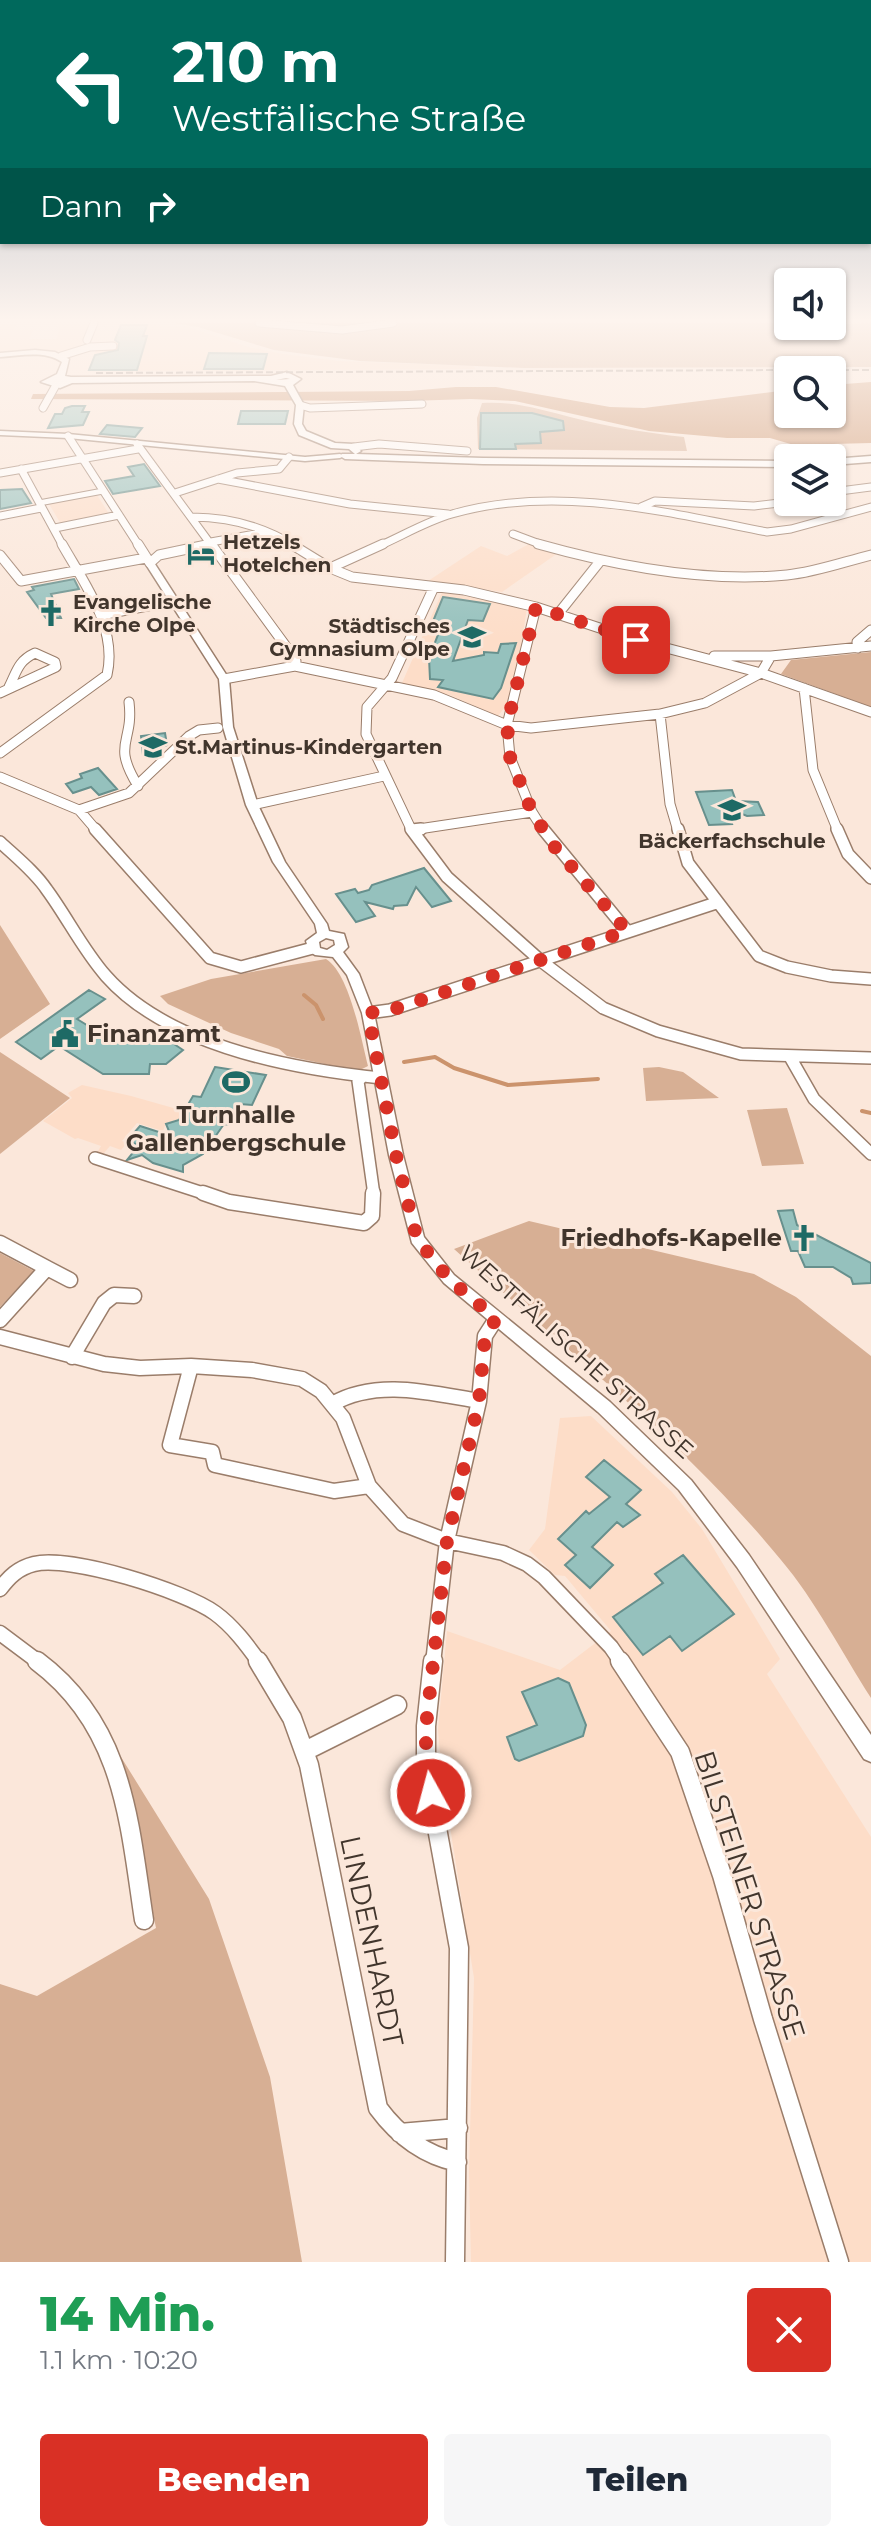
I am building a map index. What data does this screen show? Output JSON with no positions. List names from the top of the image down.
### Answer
{
  "streets": {
    "street": ["WESTFÄLISCHE STRASSE", "BILSTEINER STRASSE", "LINDENHARDT"]
  },
  "places": {
    "hotel": ["Hetzels Hotelchen"],
    "church": ["Evangelische Kirche Olpe", "Friedhofs-Kapelle"],
    "school or university": ["Städtisches Gymnasium Olpe", "St.Martinus-Kindergarten", "Bäckerfachschule"],
    "public building": ["Finanzamt"],
    "sports": ["Turnhalle Gallenbergschule"]
  },
  "page": {
    "turn": ["210 m", "Westfälische Straße"],
    "then": "Dann",
    "heading": ["14 Min.", "1.1 km · 10:20"],
    "buttons": ["Beenden", "Teilen"]
  }
}
